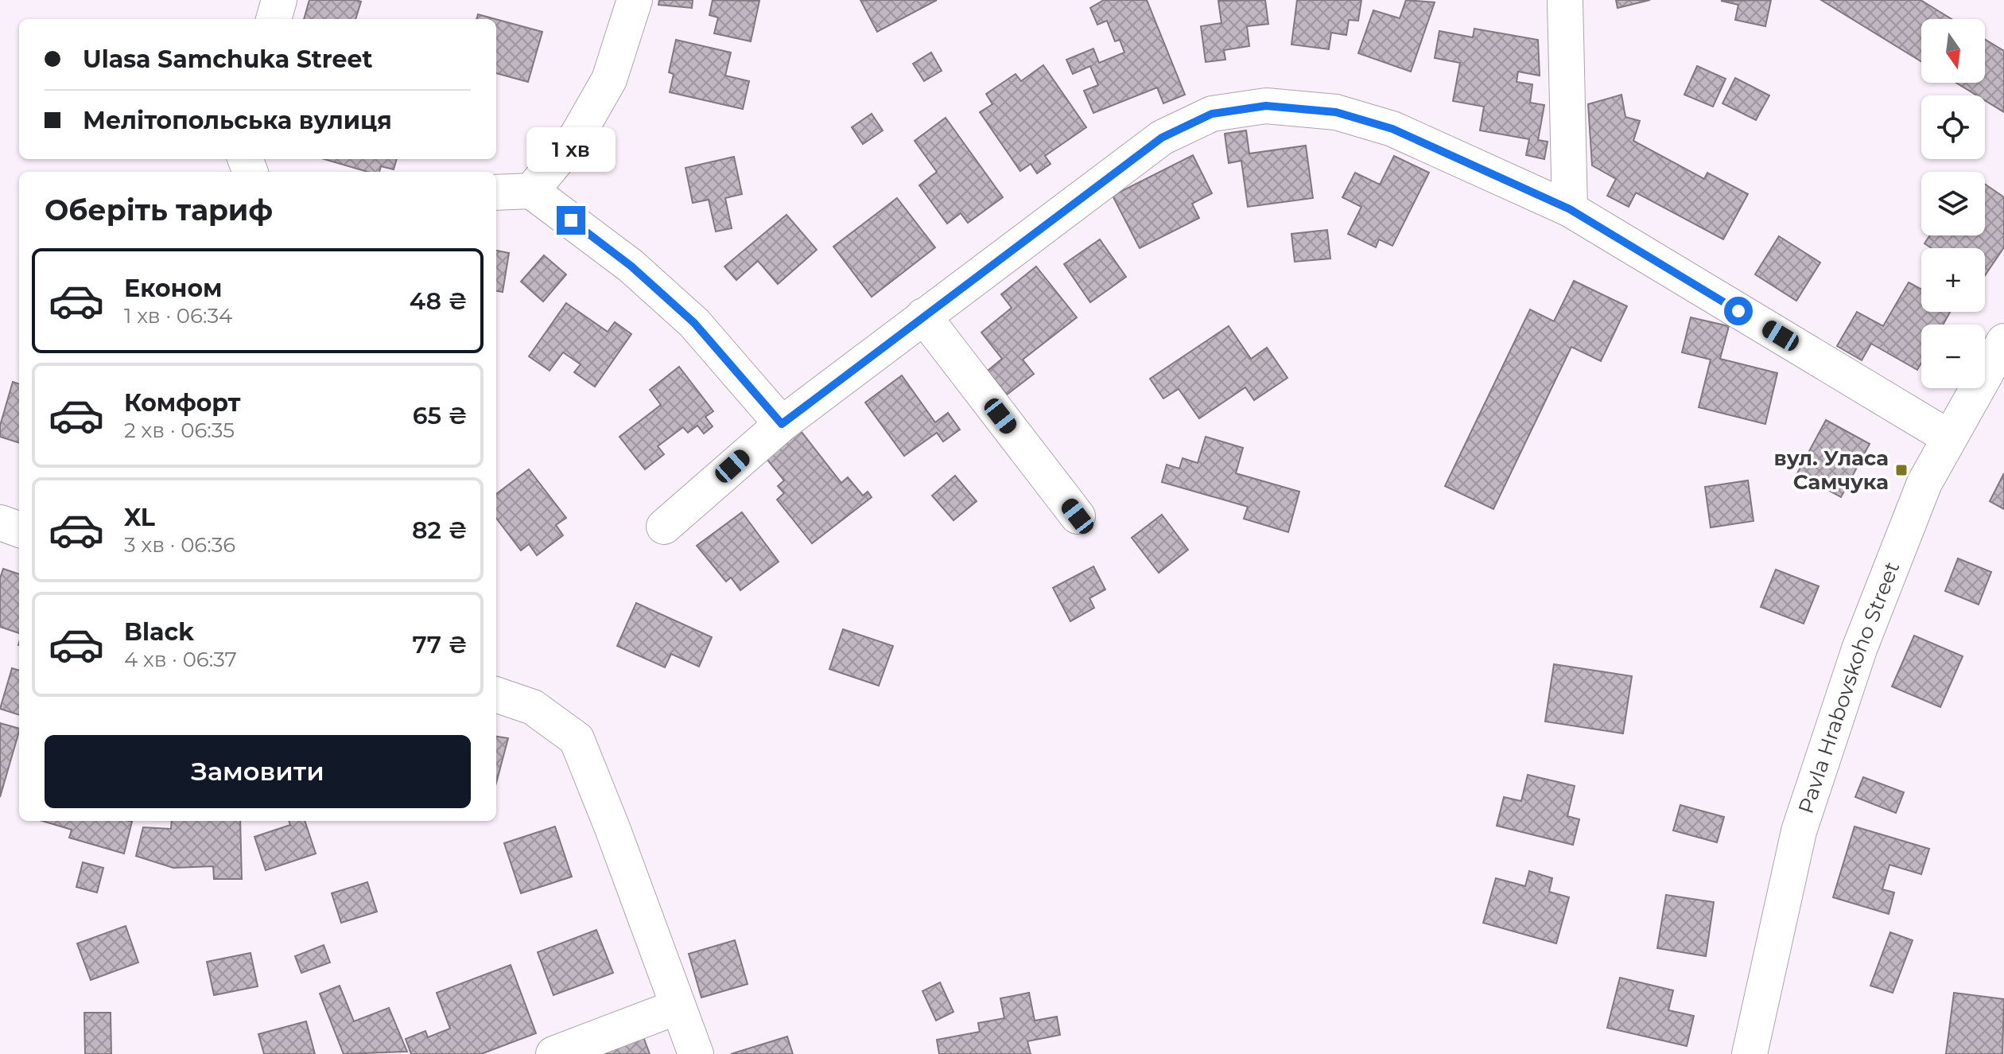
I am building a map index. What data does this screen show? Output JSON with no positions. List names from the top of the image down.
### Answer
{
  "streets": {
    "street": ["Pavla Hrabovskoho Street"]
  },
  "places": {
    "transit": ["вул. Уласа Самчука"]
  },
  "north": "bottom",
  "page": {
    "map_buttons": ["+", "−"],
    "banner": ["Ulasa Samchuka Street", "Мелітопольська вулиця"],
    "bubble": "1 хв",
    "heading": "Оберіть тариф",
    "list": [
      {
        "name": "Економ",
        "note": "1 хв · 06:34",
        "value": "48 ₴"
      },
      {
        "name": "Комфорт",
        "note": "2 хв · 06:35",
        "value": "65 ₴"
      },
      {
        "name": "XL",
        "note": "3 хв · 06:36",
        "value": "82 ₴"
      },
      {
        "name": "Black",
        "note": "4 хв · 06:37",
        "value": "77 ₴"
      }
    ],
    "buttons": "Замовити"
  }
}
